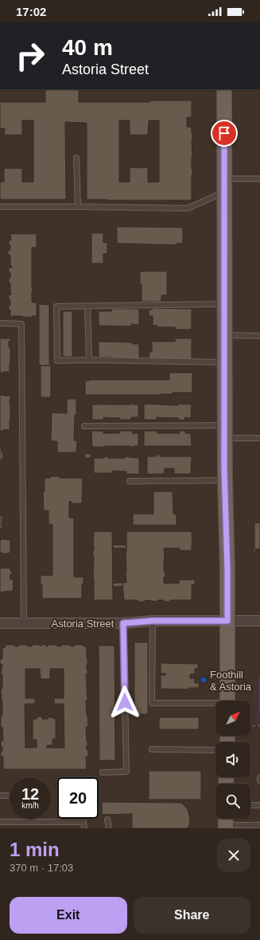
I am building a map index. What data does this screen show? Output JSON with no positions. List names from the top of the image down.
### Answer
{
  "streets": {
    "street": ["Astoria Street"]
  },
  "places": {
    "transit": ["Foothill & Astoria"]
  },
  "north": "top right",
  "page": {
    "status": "17:02",
    "turn": ["40 m", "Astoria Street"],
    "speed": "12 km/h",
    "limit": "20",
    "heading": ["1 min", "370 m · 17:03"],
    "buttons": ["Exit", "Share"]
  }
}
